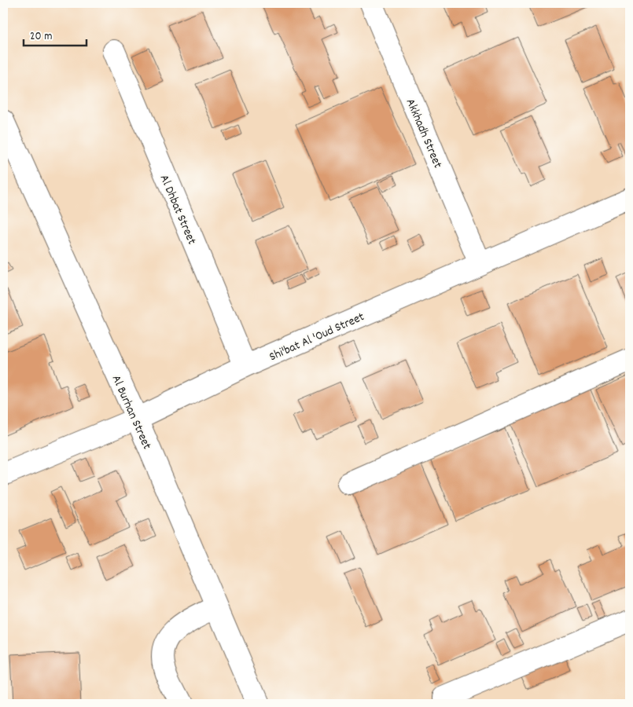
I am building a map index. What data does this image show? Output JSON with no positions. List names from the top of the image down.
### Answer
{
  "streets": {
    "street": [
      "Akkhadh Street",
      "Al Dhbat Street",
      "Shi'bat Al 'Oud Street",
      "Al Burhan Street"
    ]
  },
  "crossings": [
    ["Akkhadh Street", "Shi'bat Al 'Oud Street"],
    ["Al Dhbat Street", "Shi'bat Al 'Oud Street"],
    ["Shi'bat Al 'Oud Street", "Al Burhan Street"]
  ],
  "scale_bar": "20 m"
}
